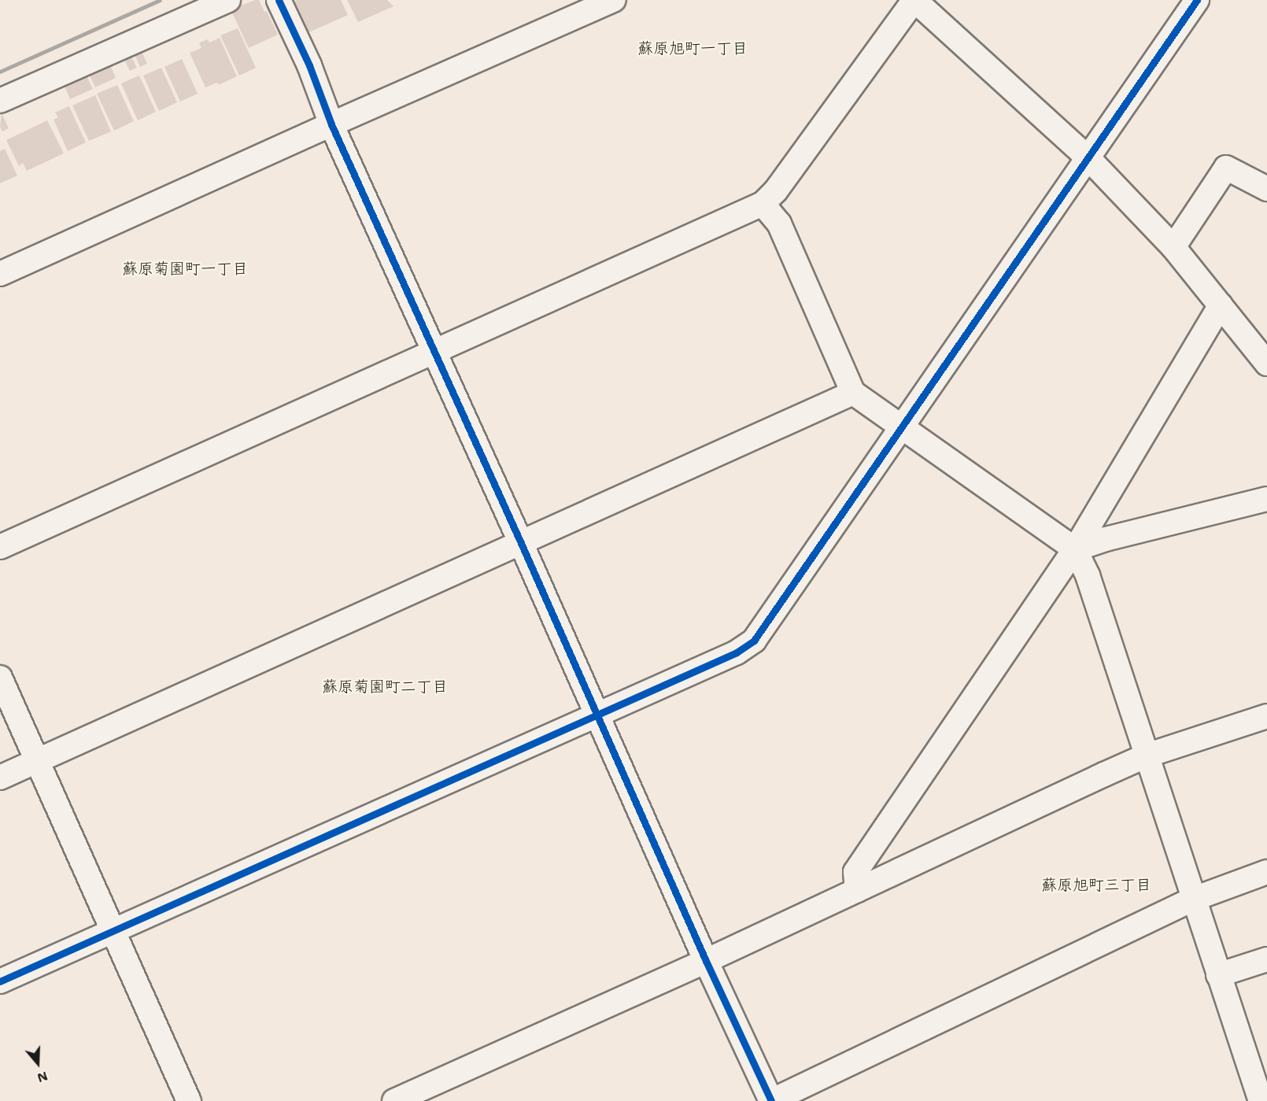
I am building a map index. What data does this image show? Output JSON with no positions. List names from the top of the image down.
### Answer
{
  "districts": [
    "蘇原旭町一丁目",
    "蘇原菊園町一丁目",
    "蘇原菊園町二丁目",
    "蘇原旭町三丁目"
  ],
  "north": "bottom"
}
